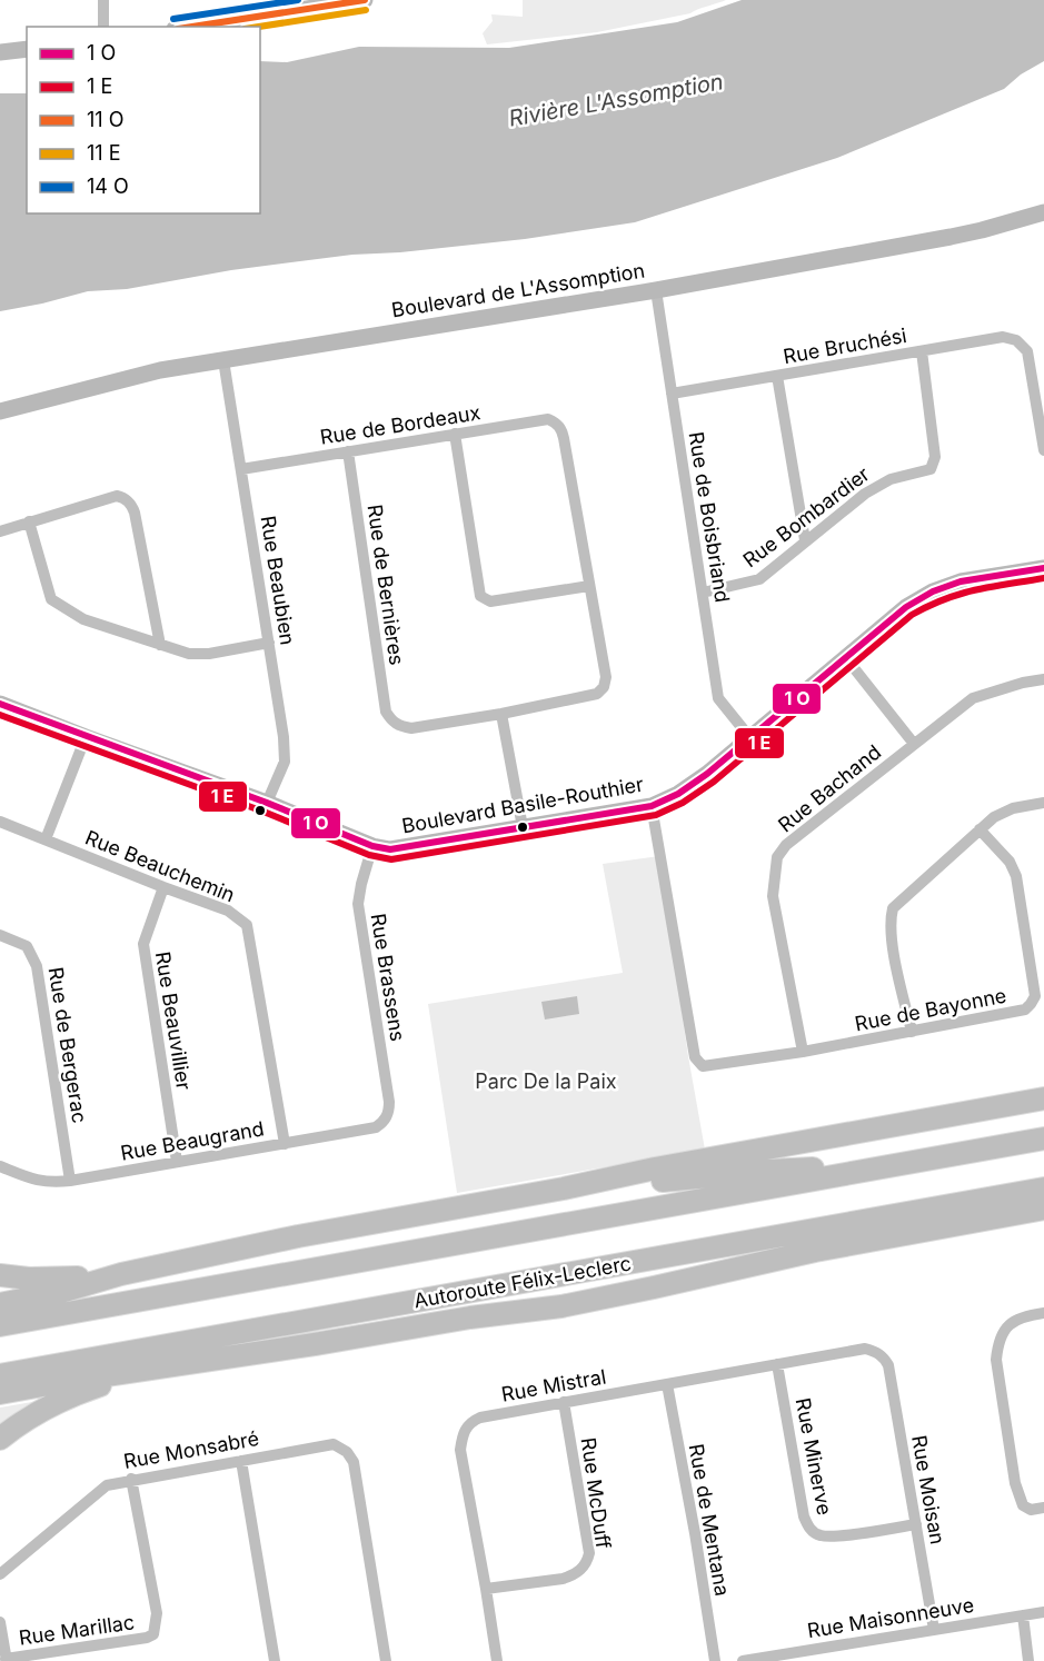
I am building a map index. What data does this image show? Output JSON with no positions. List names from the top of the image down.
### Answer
{
  "streets": {
    "highway": ["Autoroute Félix-Leclerc"],
    "street": [
      "Boulevard de L'Assomption",
      "Rue Bruchési",
      "Rue de Bordeaux",
      "Rue de Boisbriand",
      "Rue Bombardier",
      "Rue Beaubien",
      "Rue de Bernières",
      "Rue Bachand",
      "Boulevard Basile-Routhier",
      "Rue Beauchemin",
      "Rue Brassens",
      "Rue de Bayonne",
      "Rue Beauvillier",
      "Rue de Bergerac",
      "Rue Beaugrand",
      "Rue Mistral",
      "Rue Monsabré",
      "Rue Minerve",
      "Rue Moisan",
      "Rue McDuff",
      "Rue de Mentana",
      "Rue Maisonneuve",
      "Rue Marillac"
    ]
  },
  "crossings": [
    ["Boulevard de L'Assomption", "Rue de Boisbriand"],
    ["Boulevard de L'Assomption", "Rue Beaubien"],
    ["Rue Bruchési", "Rue de Boisbriand"],
    ["Rue Bruchési", "Rue Bombardier"],
    ["Rue de Bordeaux", "Rue Beaubien"],
    ["Rue de Bordeaux", "Rue de Bernières"],
    ["Rue de Boisbriand", "Rue Bombardier"],
    ["Rue de Boisbriand", "Boulevard Basile-Routhier"],
    ["Rue Beaubien", "Boulevard Basile-Routhier"],
    ["Rue Bachand", "Rue de Bayonne"],
    ["Boulevard Basile-Routhier", "Rue Brassens"],
    ["Boulevard Basile-Routhier", "Rue de Bayonne"],
    ["Rue Beauchemin", "Rue Beauvillier"],
    ["Rue Beauchemin", "Rue Beaugrand"],
    ["Rue Brassens", "Rue Beaugrand"],
    ["Rue Beauvillier", "Rue Beaugrand"],
    ["Rue de Bergerac", "Rue Beaugrand"],
    ["Rue Mistral", "Rue Minerve"],
    ["Rue Mistral", "Rue Moisan"],
    ["Rue Mistral", "Rue McDuff"],
    ["Rue Mistral", "Rue de Mentana"],
    ["Rue Monsabré", "Rue Marillac"],
    ["Rue Minerve", "Rue Moisan"],
    ["Rue Moisan", "Rue Maisonneuve"]
  ],
  "water": ["Rivière L'Assomption"],
  "parks": ["Parc De la Paix"],
  "legend": [
    "1 O",
    "1 E",
    "11 O",
    "11 E",
    "14 O"
  ]
}
